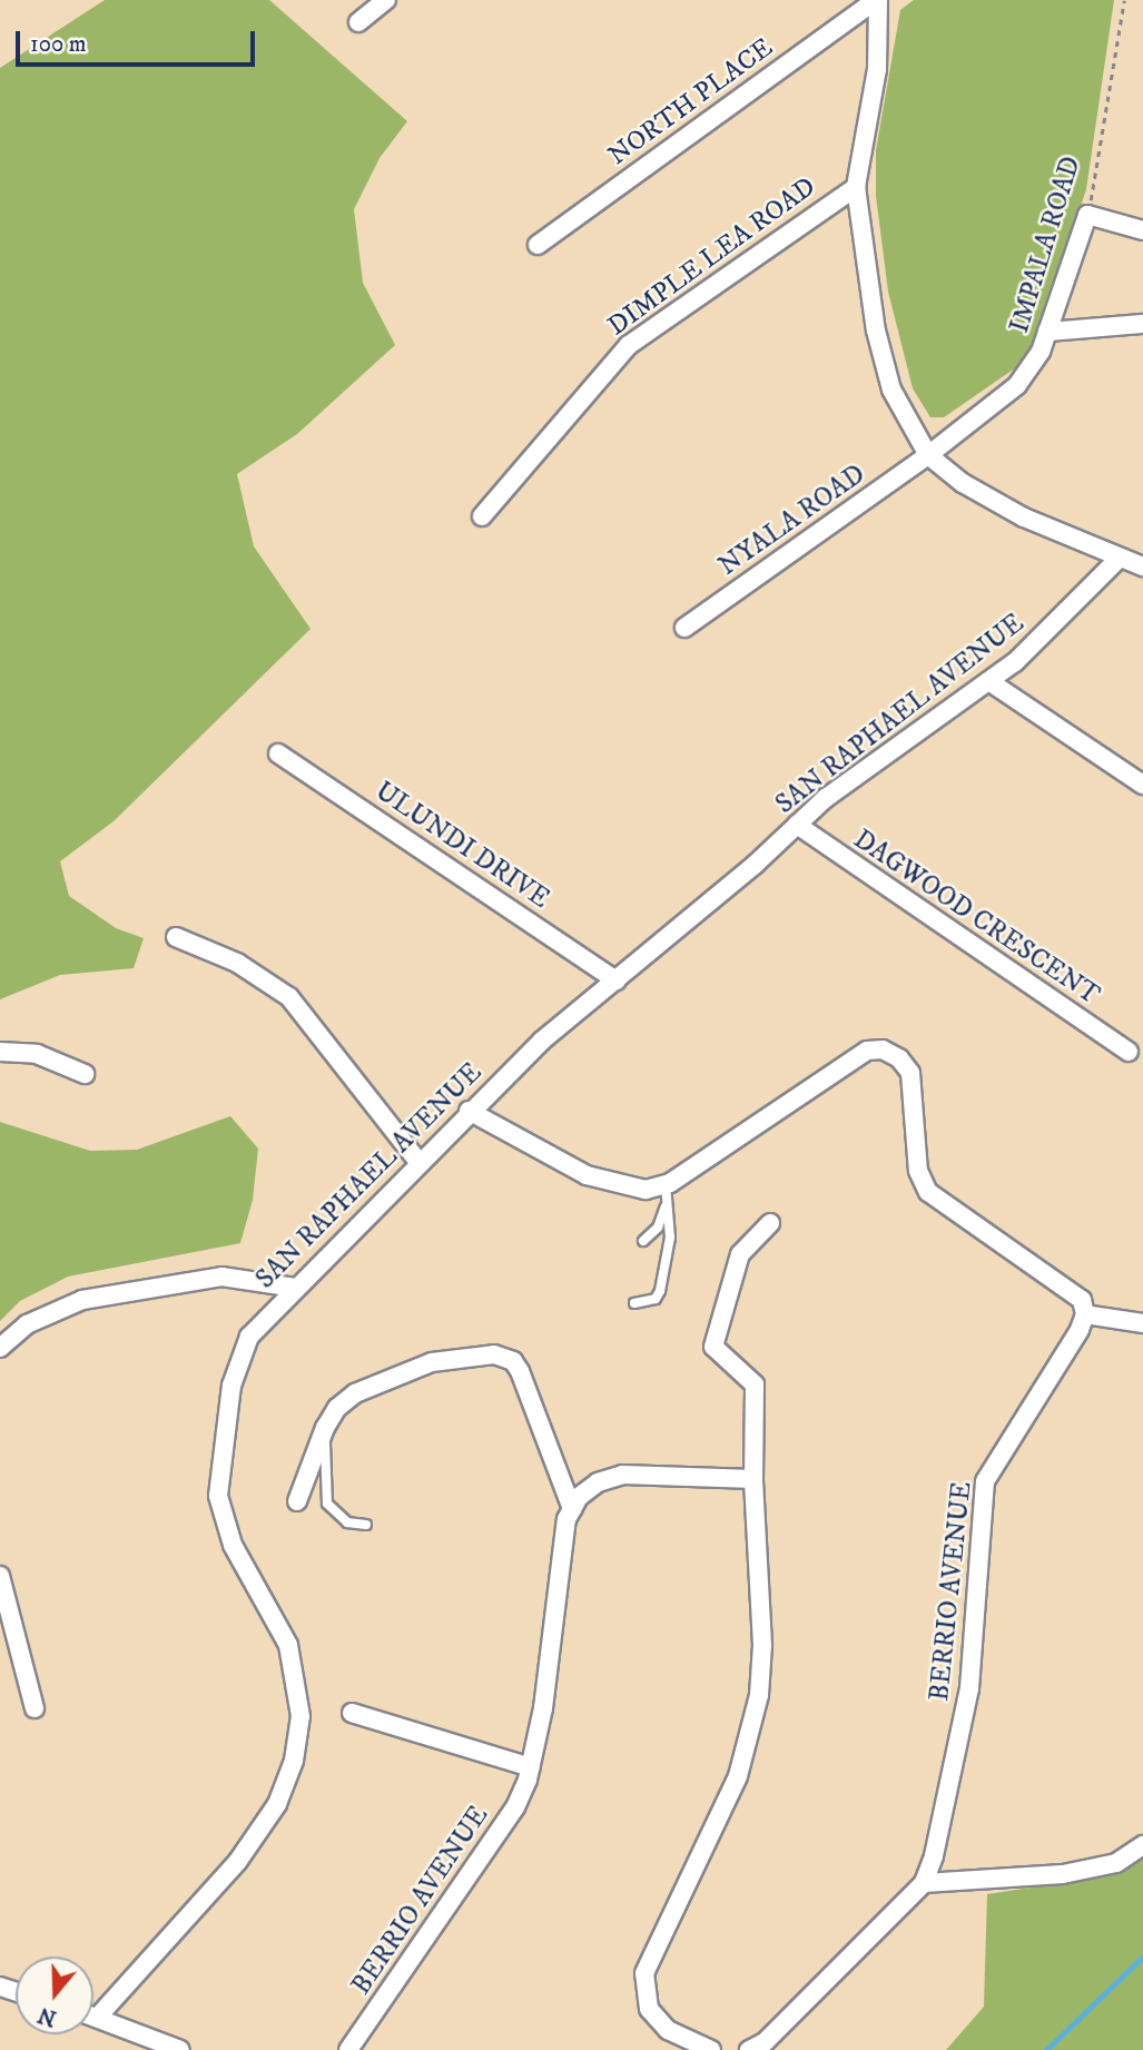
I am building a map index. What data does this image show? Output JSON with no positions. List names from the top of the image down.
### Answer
{
  "streets": {
    "street": [
      "NORTH PLACE",
      "IMPALA ROAD",
      "DIMPLE LEA ROAD",
      "NYALA ROAD",
      "SAN RAPHAEL AVENUE",
      "ULUNDI DRIVE",
      "DAGWOOD CRESCENT",
      "BERRIO AVENUE"
    ]
  },
  "crossings": [
    ["IMPALA ROAD", "NYALA ROAD"],
    ["SAN RAPHAEL AVENUE", "ULUNDI DRIVE"],
    ["SAN RAPHAEL AVENUE", "DAGWOOD CRESCENT"]
  ],
  "scale_bar": "100 m",
  "north": "bottom"
}
